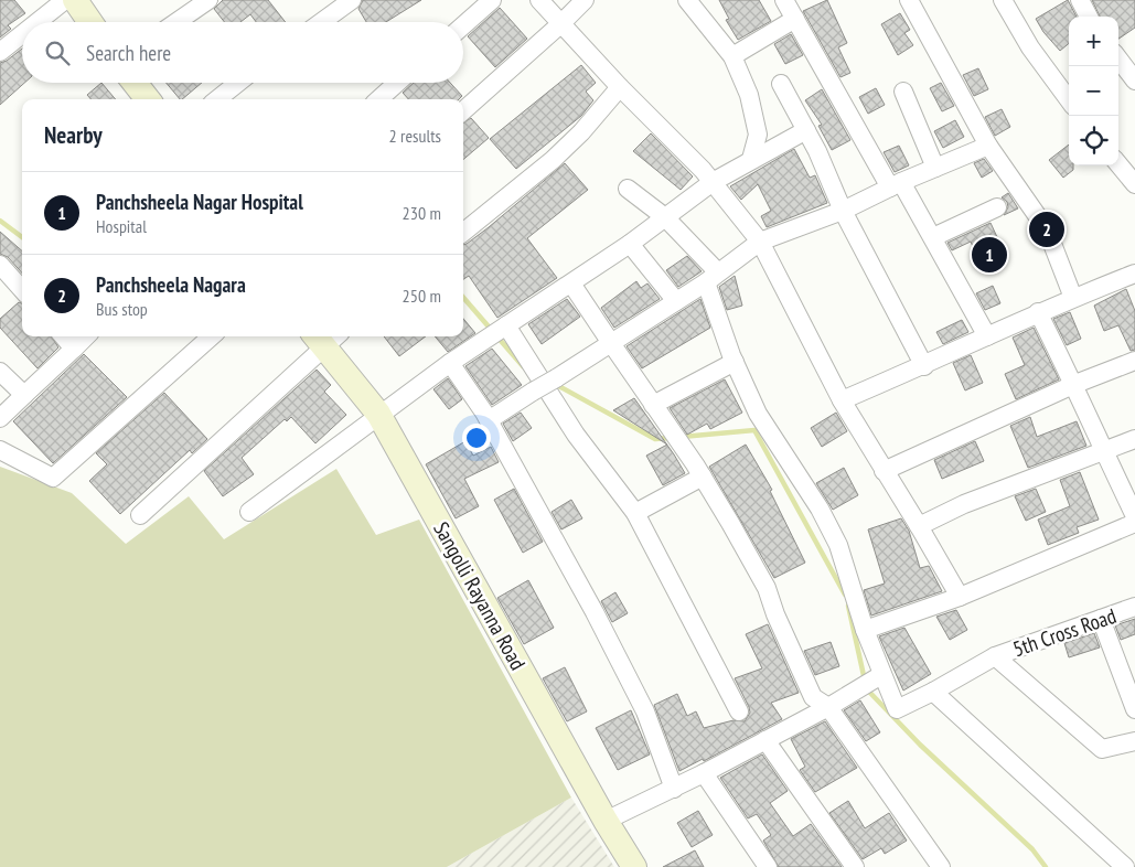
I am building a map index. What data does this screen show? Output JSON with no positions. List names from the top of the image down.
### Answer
{
  "streets": {
    "street": ["Sangolli Rayanna Road", "5th Cross Road"]
  },
  "page": {
    "map_buttons": ["+", "−"],
    "search": "Search here",
    "heading": ["Nearby", "2 results"],
    "list": [
      {
        "mark": "1",
        "name": "Panchsheela Nagar Hospital",
        "note": "Hospital",
        "value": "230 m"
      },
      {
        "mark": "2",
        "name": "Panchsheela Nagara",
        "note": "Bus stop",
        "value": "250 m"
      }
    ],
    "pins": ["2", "1"]
  }
}
